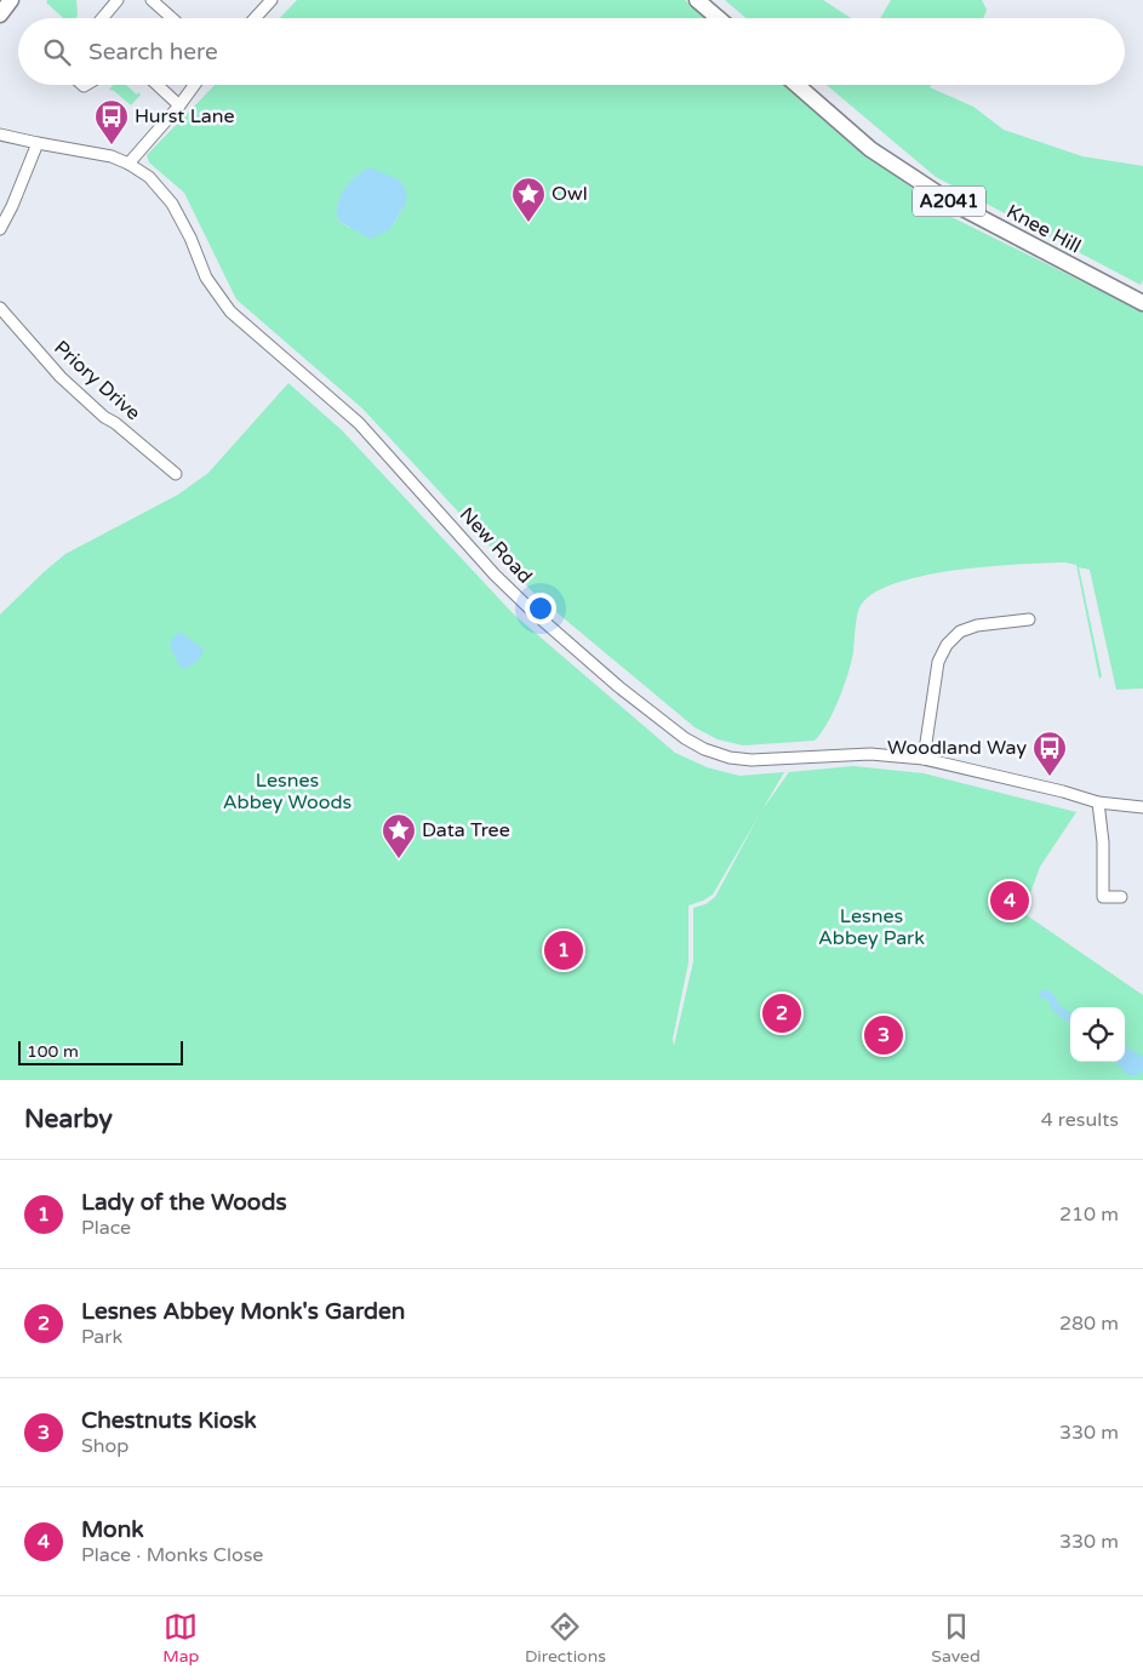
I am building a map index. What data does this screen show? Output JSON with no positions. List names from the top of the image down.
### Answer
{
  "streets": {
    "main road": ["A2041", "Knee Hill"],
    "street": ["Priory Drive", "New Road"]
  },
  "parks": ["Lesnes Abbey Woods", "Lesnes Abbey Park"],
  "places": {
    "bus stop": ["Hurst Lane", "Woodland Way"],
    "place": ["Owl", "Data Tree"]
  },
  "scale_bar": "100 m",
  "page": {
    "search": "Search here",
    "pins": [
      "4",
      "1",
      "2",
      "3"
    ],
    "scale": "100 m",
    "heading": ["Nearby", "4 results"],
    "list": [
      {
        "mark": "1",
        "name": "Lady of the Woods",
        "note": "Place",
        "value": "210 m"
      },
      {
        "mark": "2",
        "name": "Lesnes Abbey Monk's Garden",
        "note": "Park",
        "value": "280 m"
      },
      {
        "mark": "3",
        "name": "Chestnuts Kiosk",
        "note": "Shop",
        "value": "330 m"
      },
      {
        "mark": "4",
        "name": "Monk",
        "note": "Place · Monks Close",
        "value": "330 m"
      }
    ],
    "nav": ["Map", "Directions", "Saved"]
  }
}
